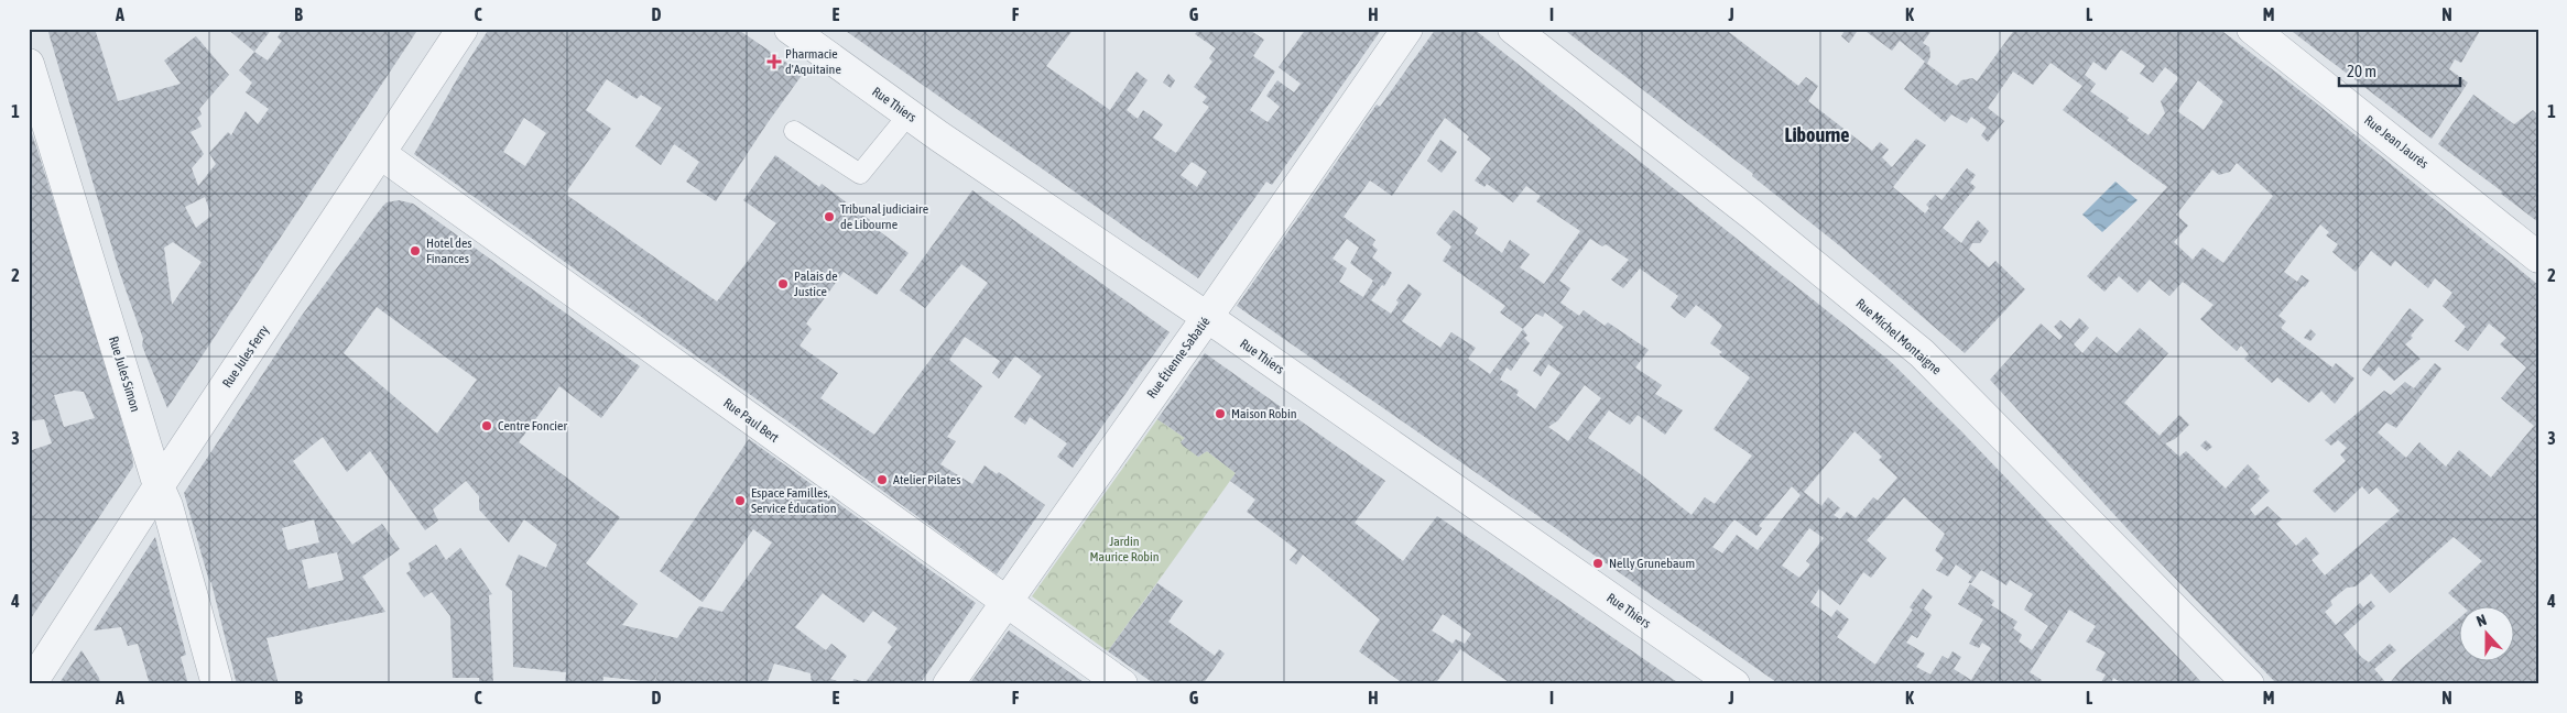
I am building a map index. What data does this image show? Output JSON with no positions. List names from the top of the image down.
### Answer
{
  "streets": {
    "street": [
      "Rue Thiers",
      "Rue Jean Jaurès",
      "Rue Michel Montaigne",
      "Rue Jules Ferry",
      "Rue Étienne Sabatié",
      "Rue Jules Simon",
      "Rue Paul Bert"
    ]
  },
  "crossings": [
    ["Rue Thiers", "Rue Étienne Sabatié"],
    ["Rue Jules Ferry", "Rue Jules Simon"],
    ["Rue Jules Ferry", "Rue Paul Bert"],
    ["Rue Étienne Sabatié", "Rue Paul Bert"]
  ],
  "districts": ["Libourne"],
  "parks": ["Jardin Maurice Robin"],
  "places": {
    "health": ["Pharmacie d'Aquitaine"],
    "other": [
      "Tribunal judiciaire de Libourne",
      "Hotel des Finances",
      "Palais de Justice",
      "Maison Robin",
      "Centre Foncier",
      "Atelier Pilates",
      "Espace Familles, Service Éducation",
      "Nelly Grunebaum"
    ]
  },
  "scale_bar": "20 m",
  "north": "top",
  "grid": {
    "columns": [
      "A",
      "B",
      "C",
      "D",
      "E",
      "F",
      "G",
      "H",
      "I",
      "J",
      "K",
      "L",
      "M",
      "N"
    ],
    "rows": [
      "1",
      "2",
      "3",
      "4"
    ]
  }
}
